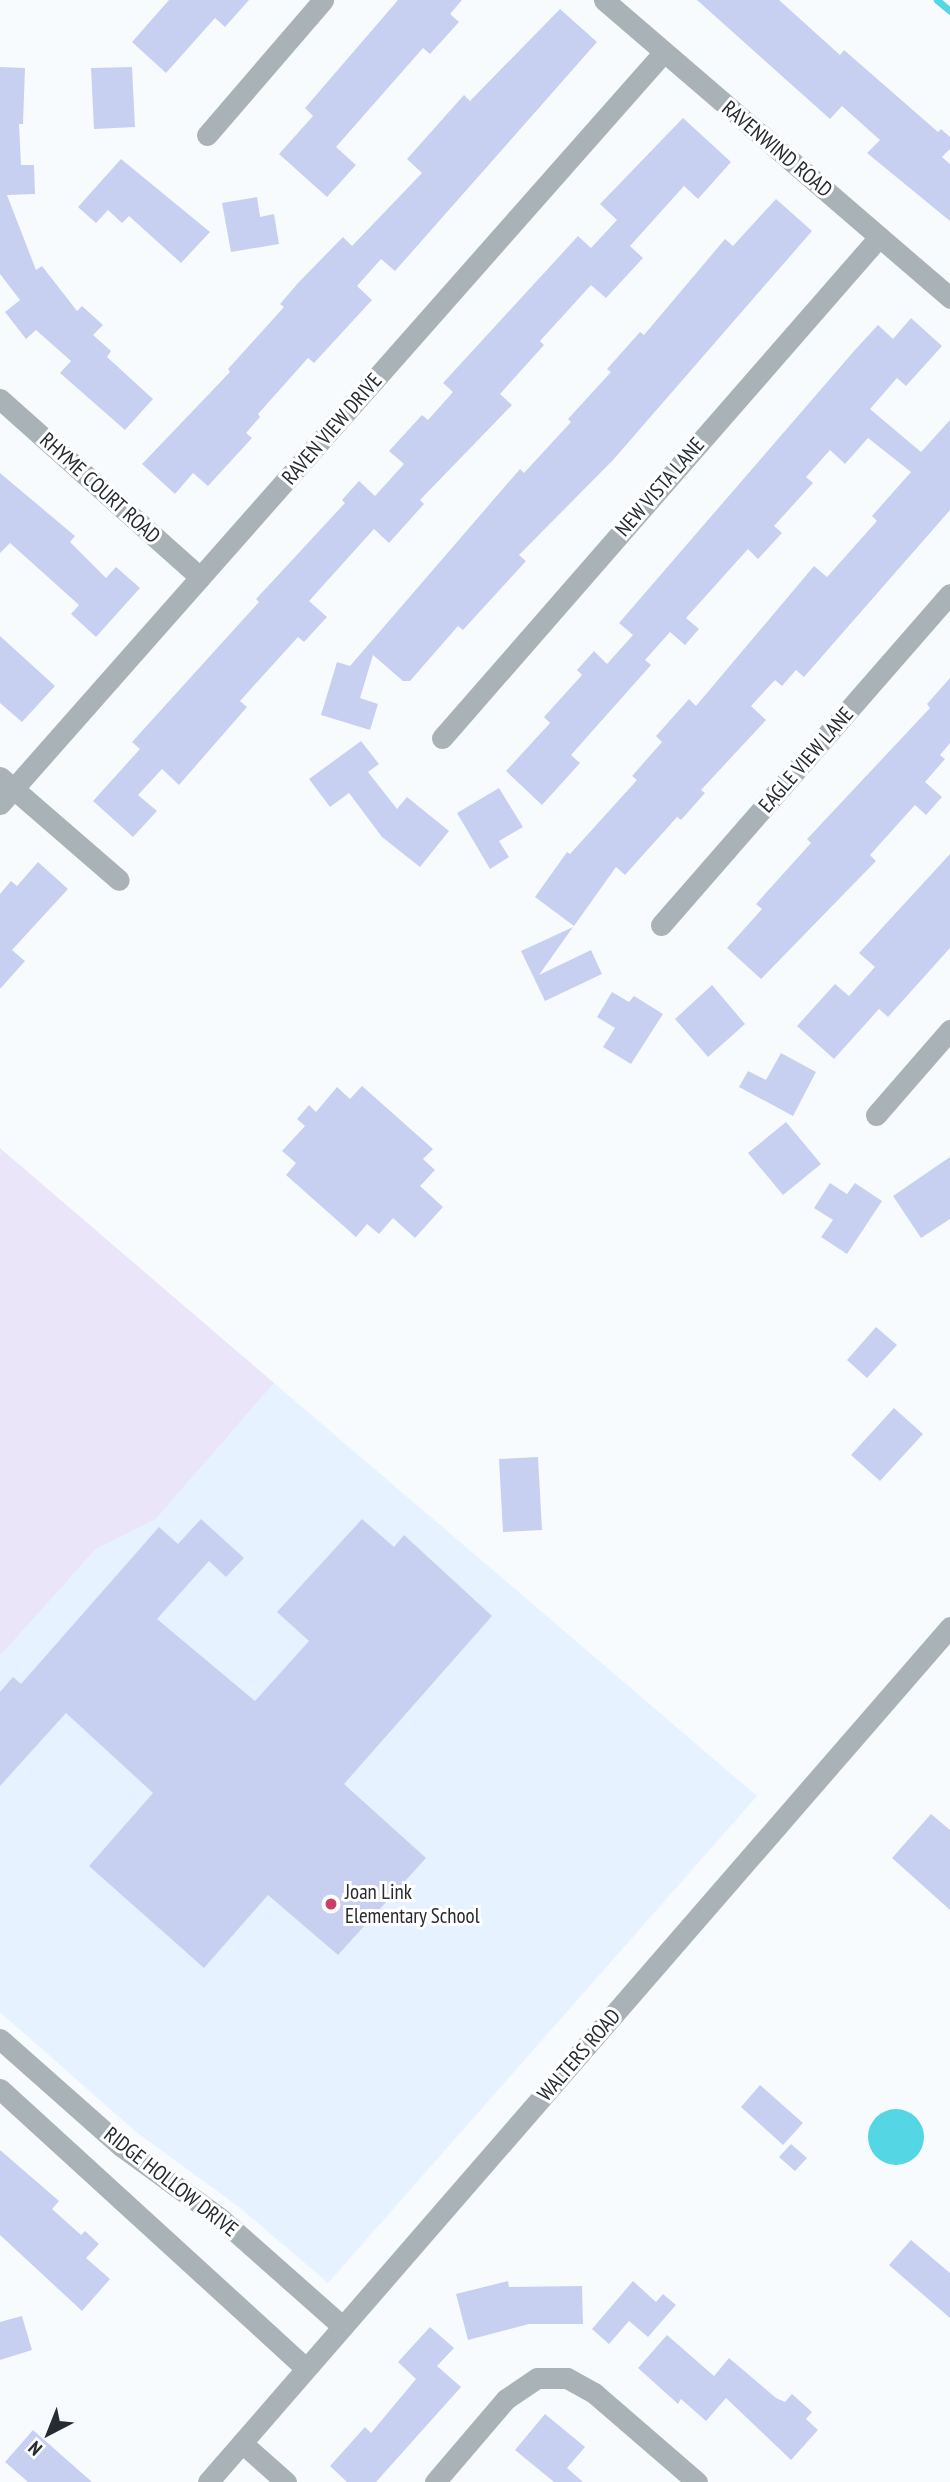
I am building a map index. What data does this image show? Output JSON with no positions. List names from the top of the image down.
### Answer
{
  "streets": {
    "street": [
      "RAVENWIND ROAD",
      "RAVEN VIEW DRIVE",
      "NEW VISTA LANE",
      "RHYME COURT ROAD",
      "EAGLE VIEW LANE",
      "WALTERS ROAD",
      "RIDGE HOLLOW DRIVE"
    ]
  },
  "crossings": [
    ["RAVENWIND ROAD", "RAVEN VIEW DRIVE"],
    ["RAVENWIND ROAD", "NEW VISTA LANE"],
    ["RAVEN VIEW DRIVE", "RHYME COURT ROAD"],
    ["WALTERS ROAD", "RIDGE HOLLOW DRIVE"]
  ],
  "places": ["Joan Link Elementary School"],
  "north": "bottom left"
}
